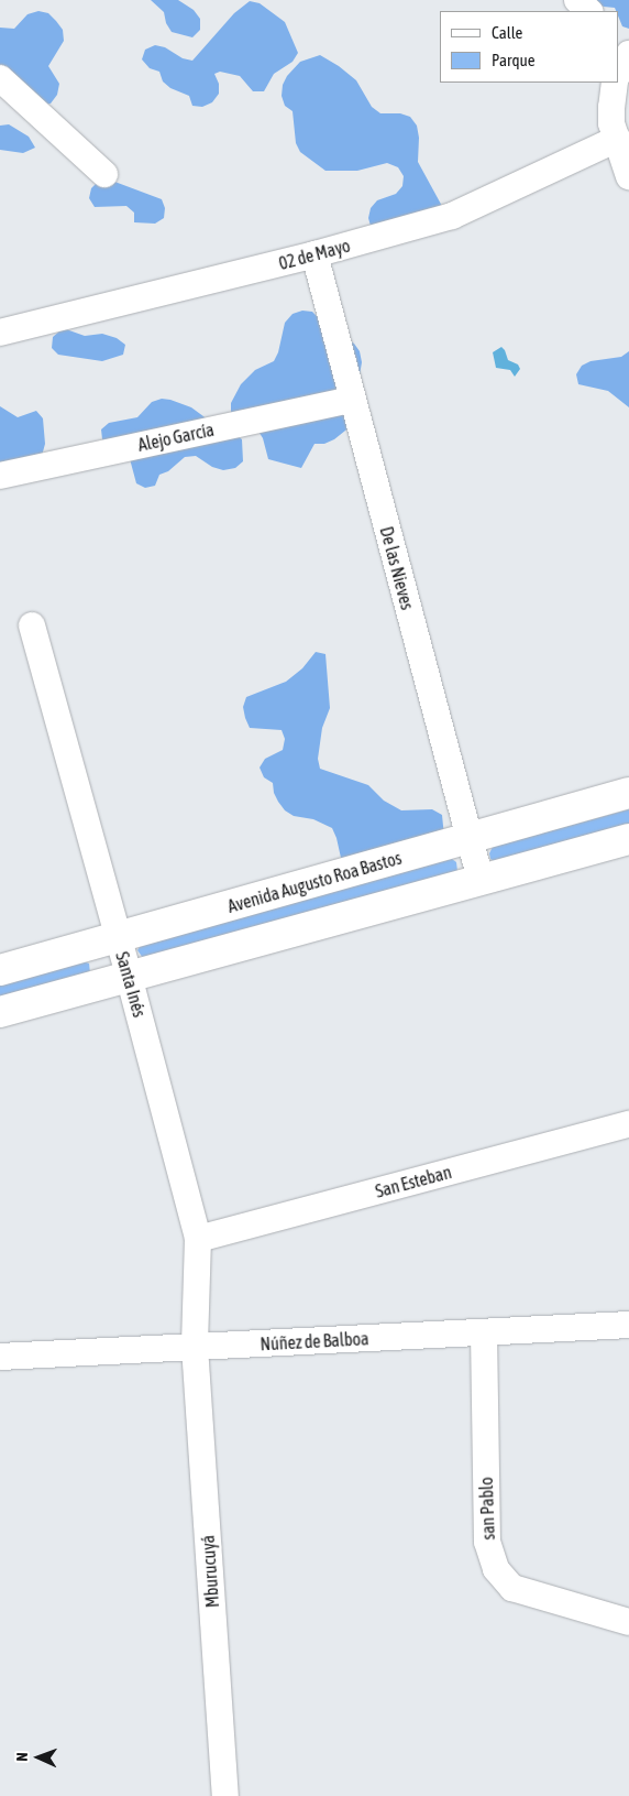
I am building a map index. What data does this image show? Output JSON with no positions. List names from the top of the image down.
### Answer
{
  "streets": {
    "main road": ["Avenida Augusto Roa Bastos"],
    "street": [
      "02 de Mayo",
      "Alejo García",
      "De las Nieves",
      "Santa Inés",
      "San Esteban",
      "Núñez de Balboa",
      "san Pablo",
      "Mburucuyá"
    ]
  },
  "crossings": [
    ["02 de Mayo", "De las Nieves"],
    ["Alejo García", "De las Nieves"],
    ["De las Nieves", "Avenida Augusto Roa Bastos"],
    ["Avenida Augusto Roa Bastos", "Santa Inés"],
    ["Santa Inés", "San Esteban"],
    ["Santa Inés", "Núñez de Balboa"],
    ["Santa Inés", "Mburucuyá"],
    ["Núñez de Balboa", "san Pablo"],
    ["Núñez de Balboa", "Mburucuyá"]
  ],
  "legend": ["Calle", "Parque"],
  "north": "left"
}
